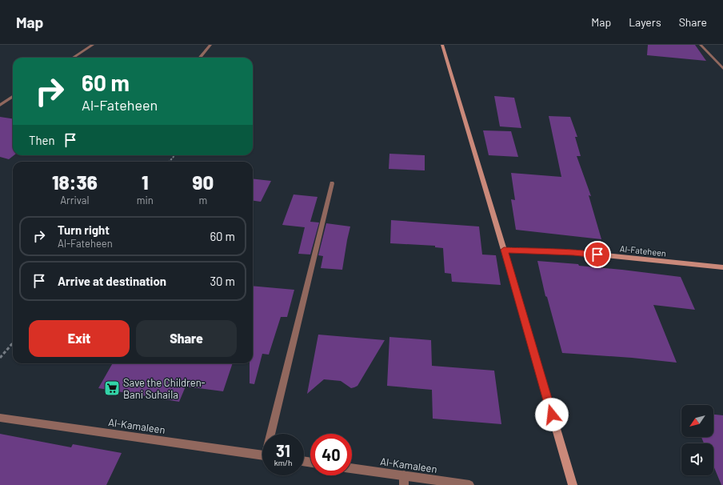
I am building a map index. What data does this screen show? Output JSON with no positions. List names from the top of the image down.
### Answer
{
  "streets": {
    "street": ["Al-Fateheen", "Al-Kamaleen"]
  },
  "places": {
    "supermarket": ["Save the Children- Bani Suhaila"]
  },
  "north": "bottom left",
  "page": {
    "header": "Map",
    "nav": ["Map", "Layers", "Share"],
    "turn": ["60 m", "Al-Fateheen"],
    "then": "Then",
    "eta": [
      "18:36",
      "Arrival",
      "1",
      "min",
      "90",
      "m"
    ],
    "list": [
      {
        "name": "Turn right",
        "note": "Al-Fateheen",
        "value": "60 m"
      },
      {
        "name": "Arrive at destination",
        "value": "30 m"
      }
    ],
    "buttons": ["Exit", "Share"],
    "speed": "31 km/h",
    "limit": "40"
  }
}
